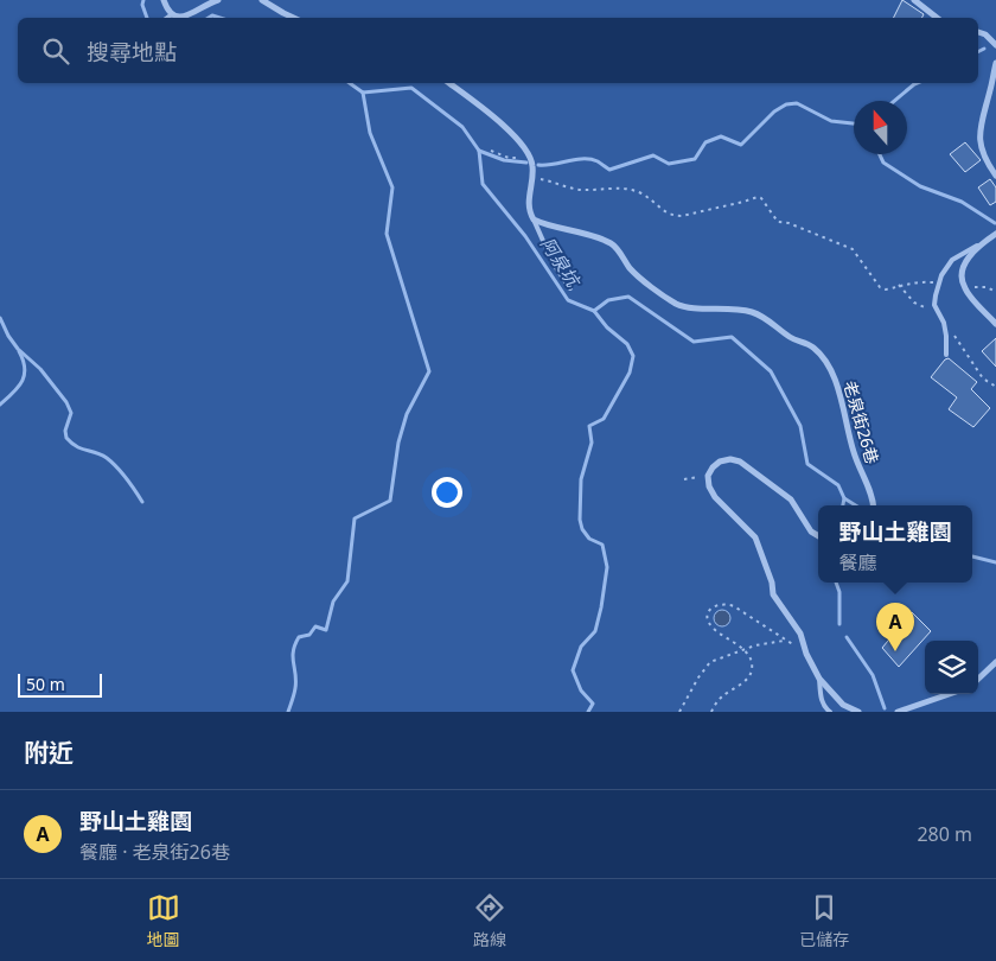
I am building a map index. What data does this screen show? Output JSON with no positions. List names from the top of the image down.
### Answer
{
  "streets": {
    "street": ["老泉街26巷"]
  },
  "water": ["阿泉坑"],
  "scale_bar": "50 m",
  "north": "top",
  "page": {
    "search": "搜尋地點",
    "popup": ["野山土雞園", "餐廳"],
    "pins": "A",
    "scale": "50 m",
    "heading": "附近",
    "list": [
      {
        "mark": "A",
        "name": "野山土雞園",
        "note": "餐廳 · 老泉街26巷",
        "value": "280 m"
      }
    ],
    "nav": ["地圖", "路線", "已儲存"]
  }
}
